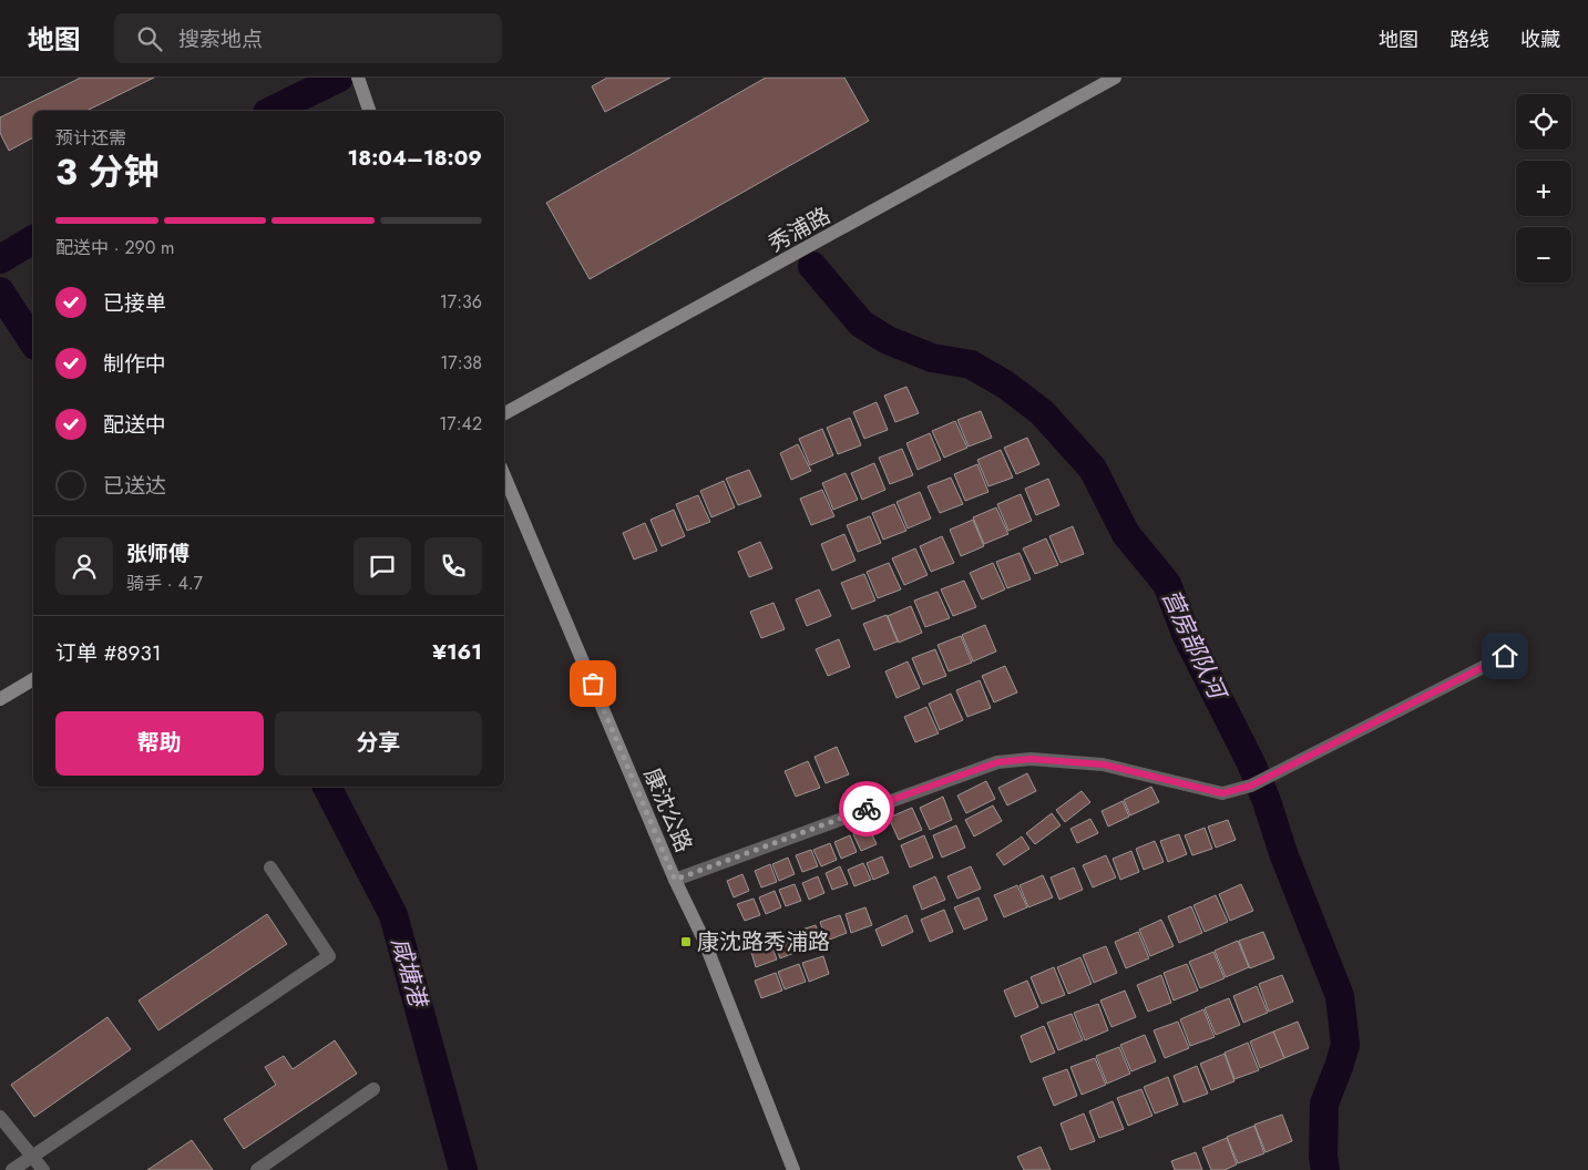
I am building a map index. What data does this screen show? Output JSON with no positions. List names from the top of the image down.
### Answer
{
  "streets": {
    "street": ["秀浦路", "康沈公路"]
  },
  "water": ["营房部队河", "咸塘港"],
  "places": {
    "transit": ["康沈路秀浦路"]
  },
  "page": {
    "header": "地图",
    "search": "搜索地点",
    "nav": ["地图", "路线", "收藏"],
    "map_buttons": ["+", "−"],
    "heading": ["3 分钟", "预计还需", "18:04–18:09"],
    "panel": [
      "张师傅",
      "骑手 · 4.7",
      "订单 #8931",
      "¥161"
    ],
    "bar": "配送中 · 290 m",
    "list": [
      ["已接单", "17:36"],
      ["制作中", "17:38"],
      ["配送中", "17:42"],
      "已送达"
    ],
    "buttons": ["帮助", "分享"]
  }
}
